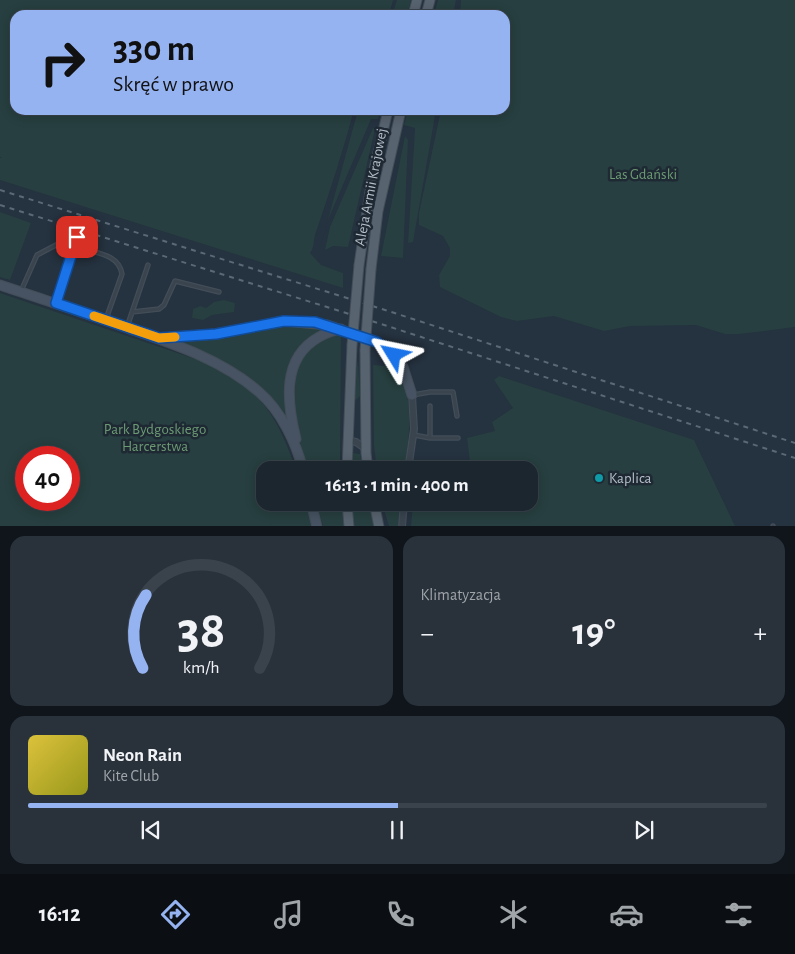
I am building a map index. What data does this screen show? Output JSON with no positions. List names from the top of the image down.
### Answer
{
  "streets": {
    "main road": ["Aleja Armii Krajowej"]
  },
  "parks": ["Las Gdański", "Park Bydgoskiego Harcerstwa"],
  "places": ["Kaplica"],
  "page": {
    "turn": ["330 m", "Skręć w prawo"],
    "limit": "40",
    "trip": "16:13 · 1 min · 400 m",
    "tile": "Klimatyzacja",
    "heat": ["−", "19°", "+"],
    "song": ["Neon Rain", "Kite Club"],
    "tabs": "16:12",
    "gauge": ["38", "km/h"]
  }
}
